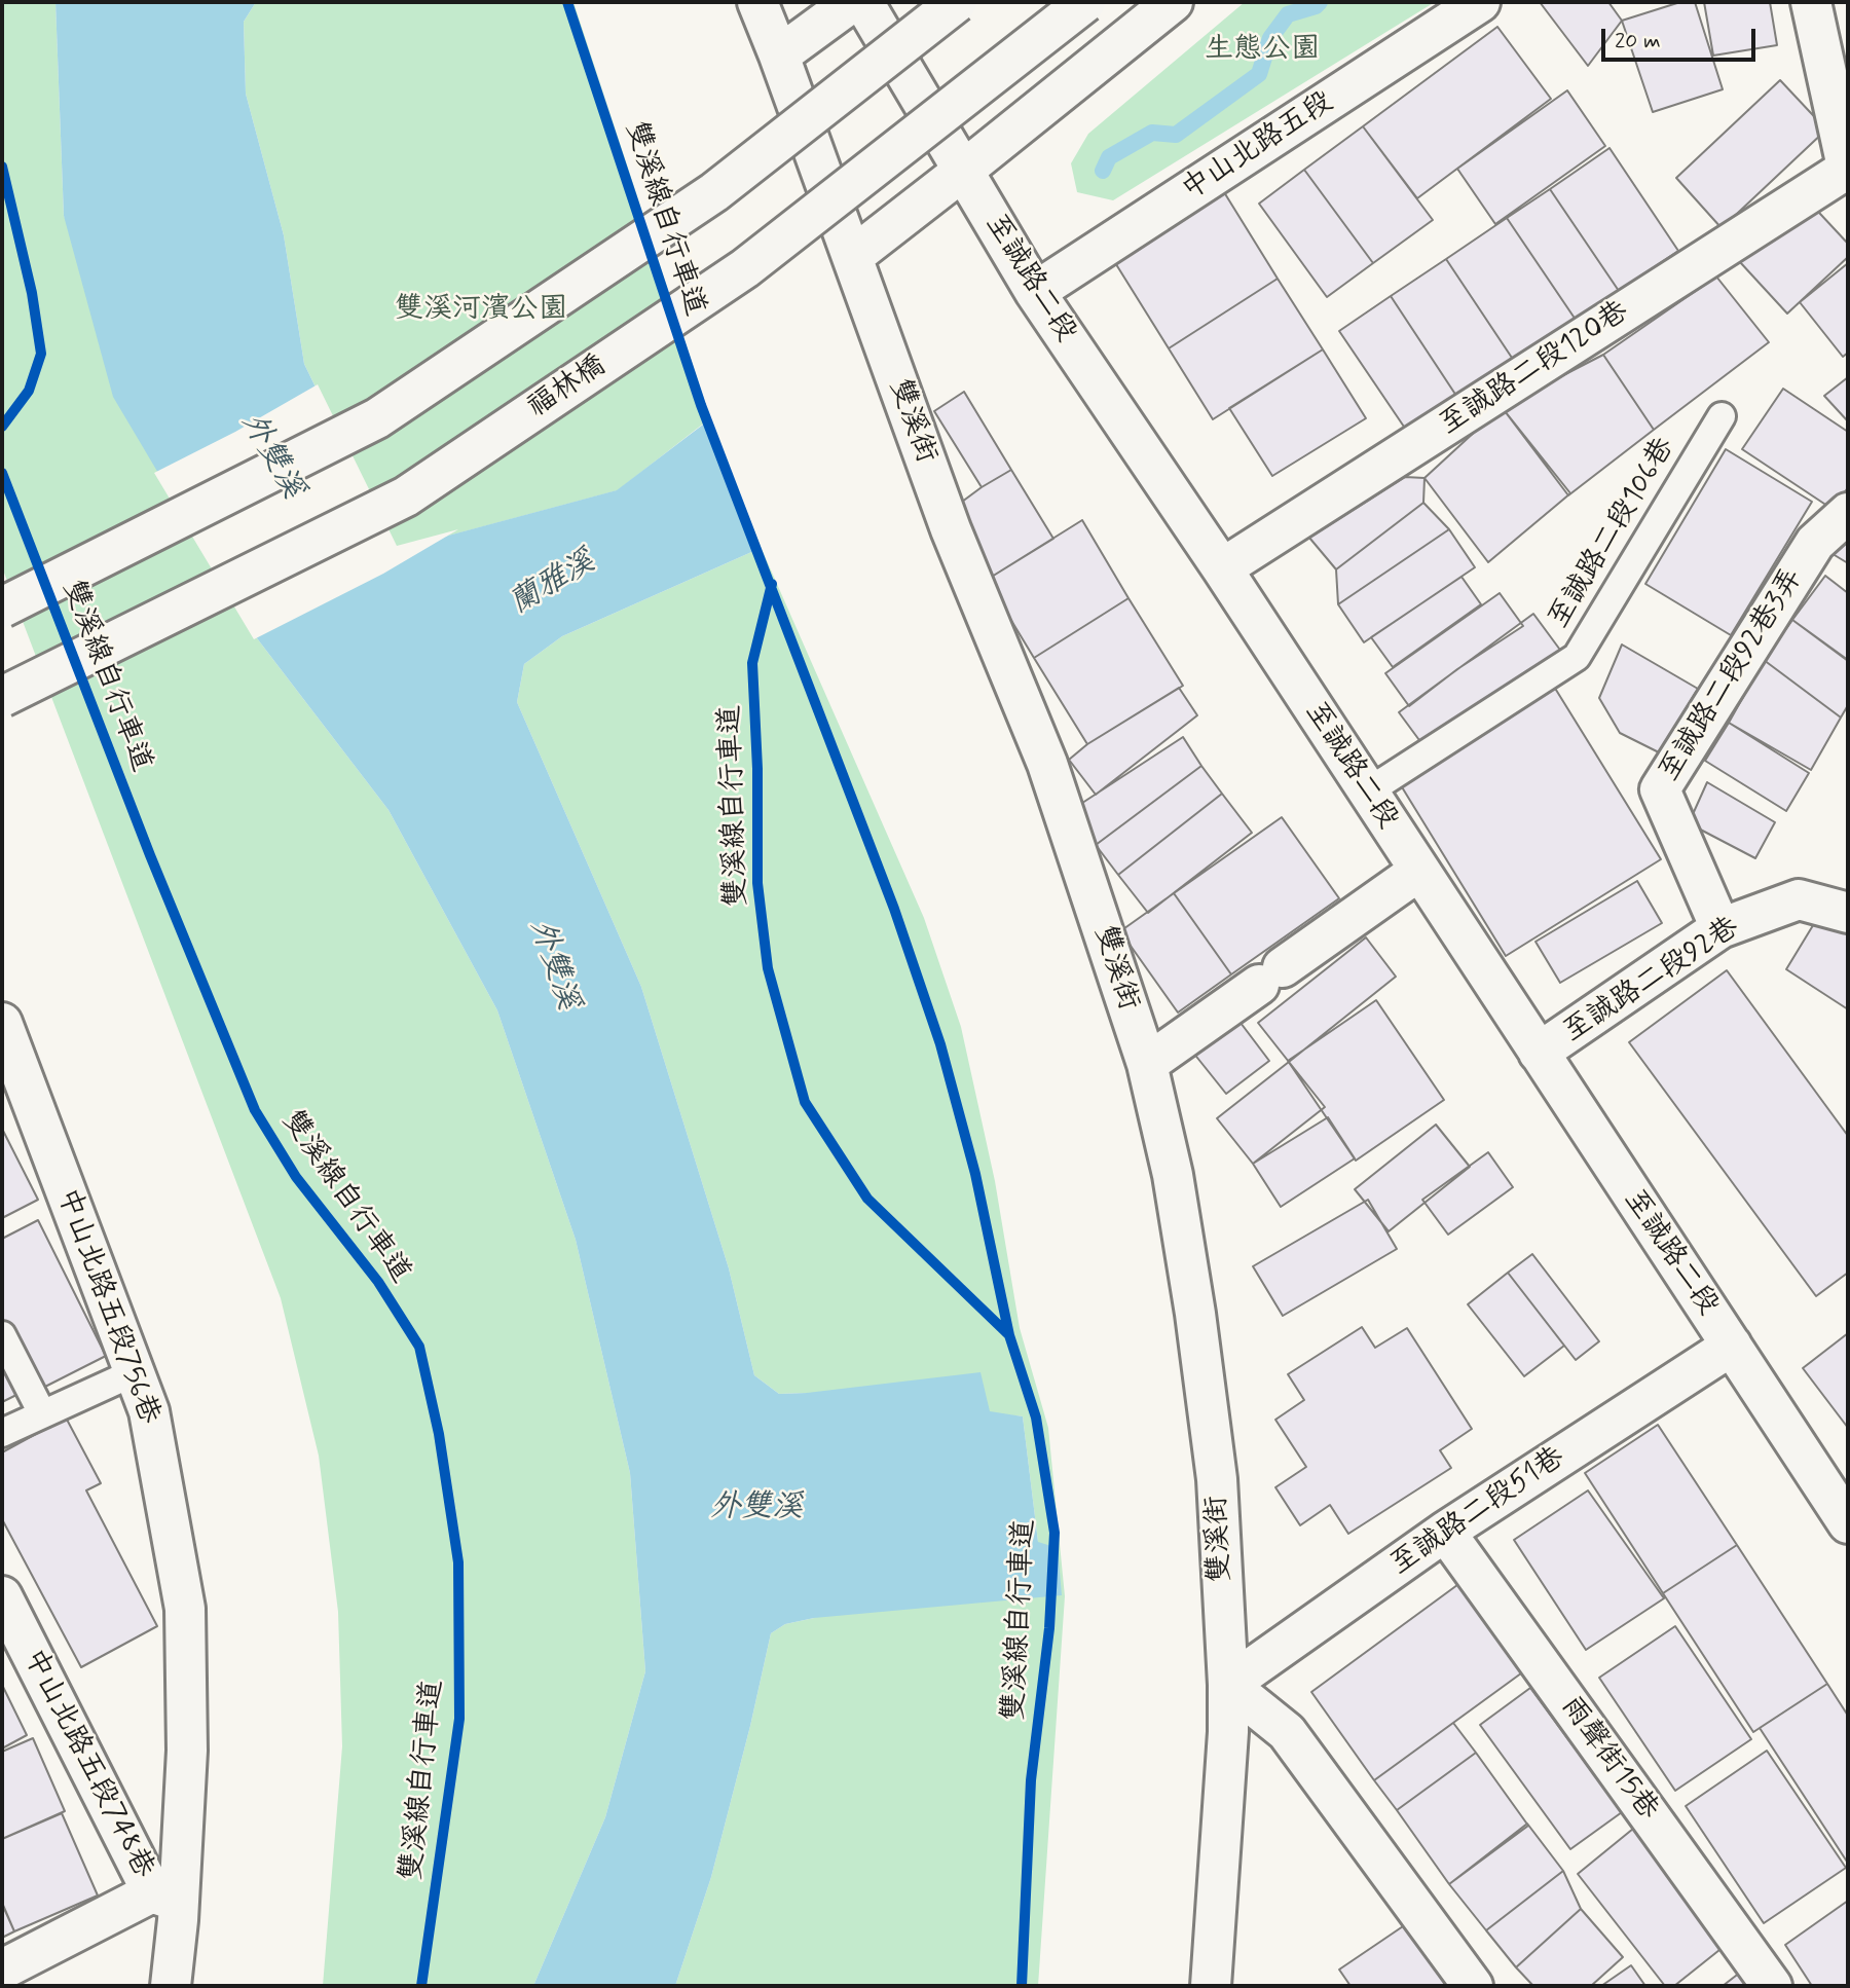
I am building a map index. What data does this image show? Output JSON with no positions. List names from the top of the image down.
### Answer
{
  "streets": {
    "street": [
      "中山北路五段",
      "至誠路二段",
      "至誠路二段120巷",
      "福林橋",
      "雙溪街",
      "至誠路二段92巷3弄",
      "至誠路二段92巷",
      "中山北路五段756巷",
      "至誠路二段51巷",
      "雨聲街15巷",
      "中山北路五段748巷"
    ],
    "lane": ["至誠路二段106巷"],
    "cycle path": ["雙溪線自行車道"]
  },
  "crossings": [
    ["中山北路五段", "至誠路二段"],
    ["至誠路二段", "至誠路二段120巷"],
    ["至誠路二段", "至誠路二段106巷"],
    ["至誠路二段", "至誠路二段92巷"],
    ["至誠路二段", "至誠路二段51巷"],
    ["雙溪街", "至誠路二段51巷"],
    ["至誠路二段92巷3弄", "至誠路二段92巷"],
    ["中山北路五段756巷", "中山北路五段748巷"],
    ["至誠路二段51巷", "雨聲街15巷"]
  ],
  "water": ["外雙溪", "蘭雅溪"],
  "parks": ["生態公園", "雙溪河濱公園"],
  "scale_bar": "20 m"
}
